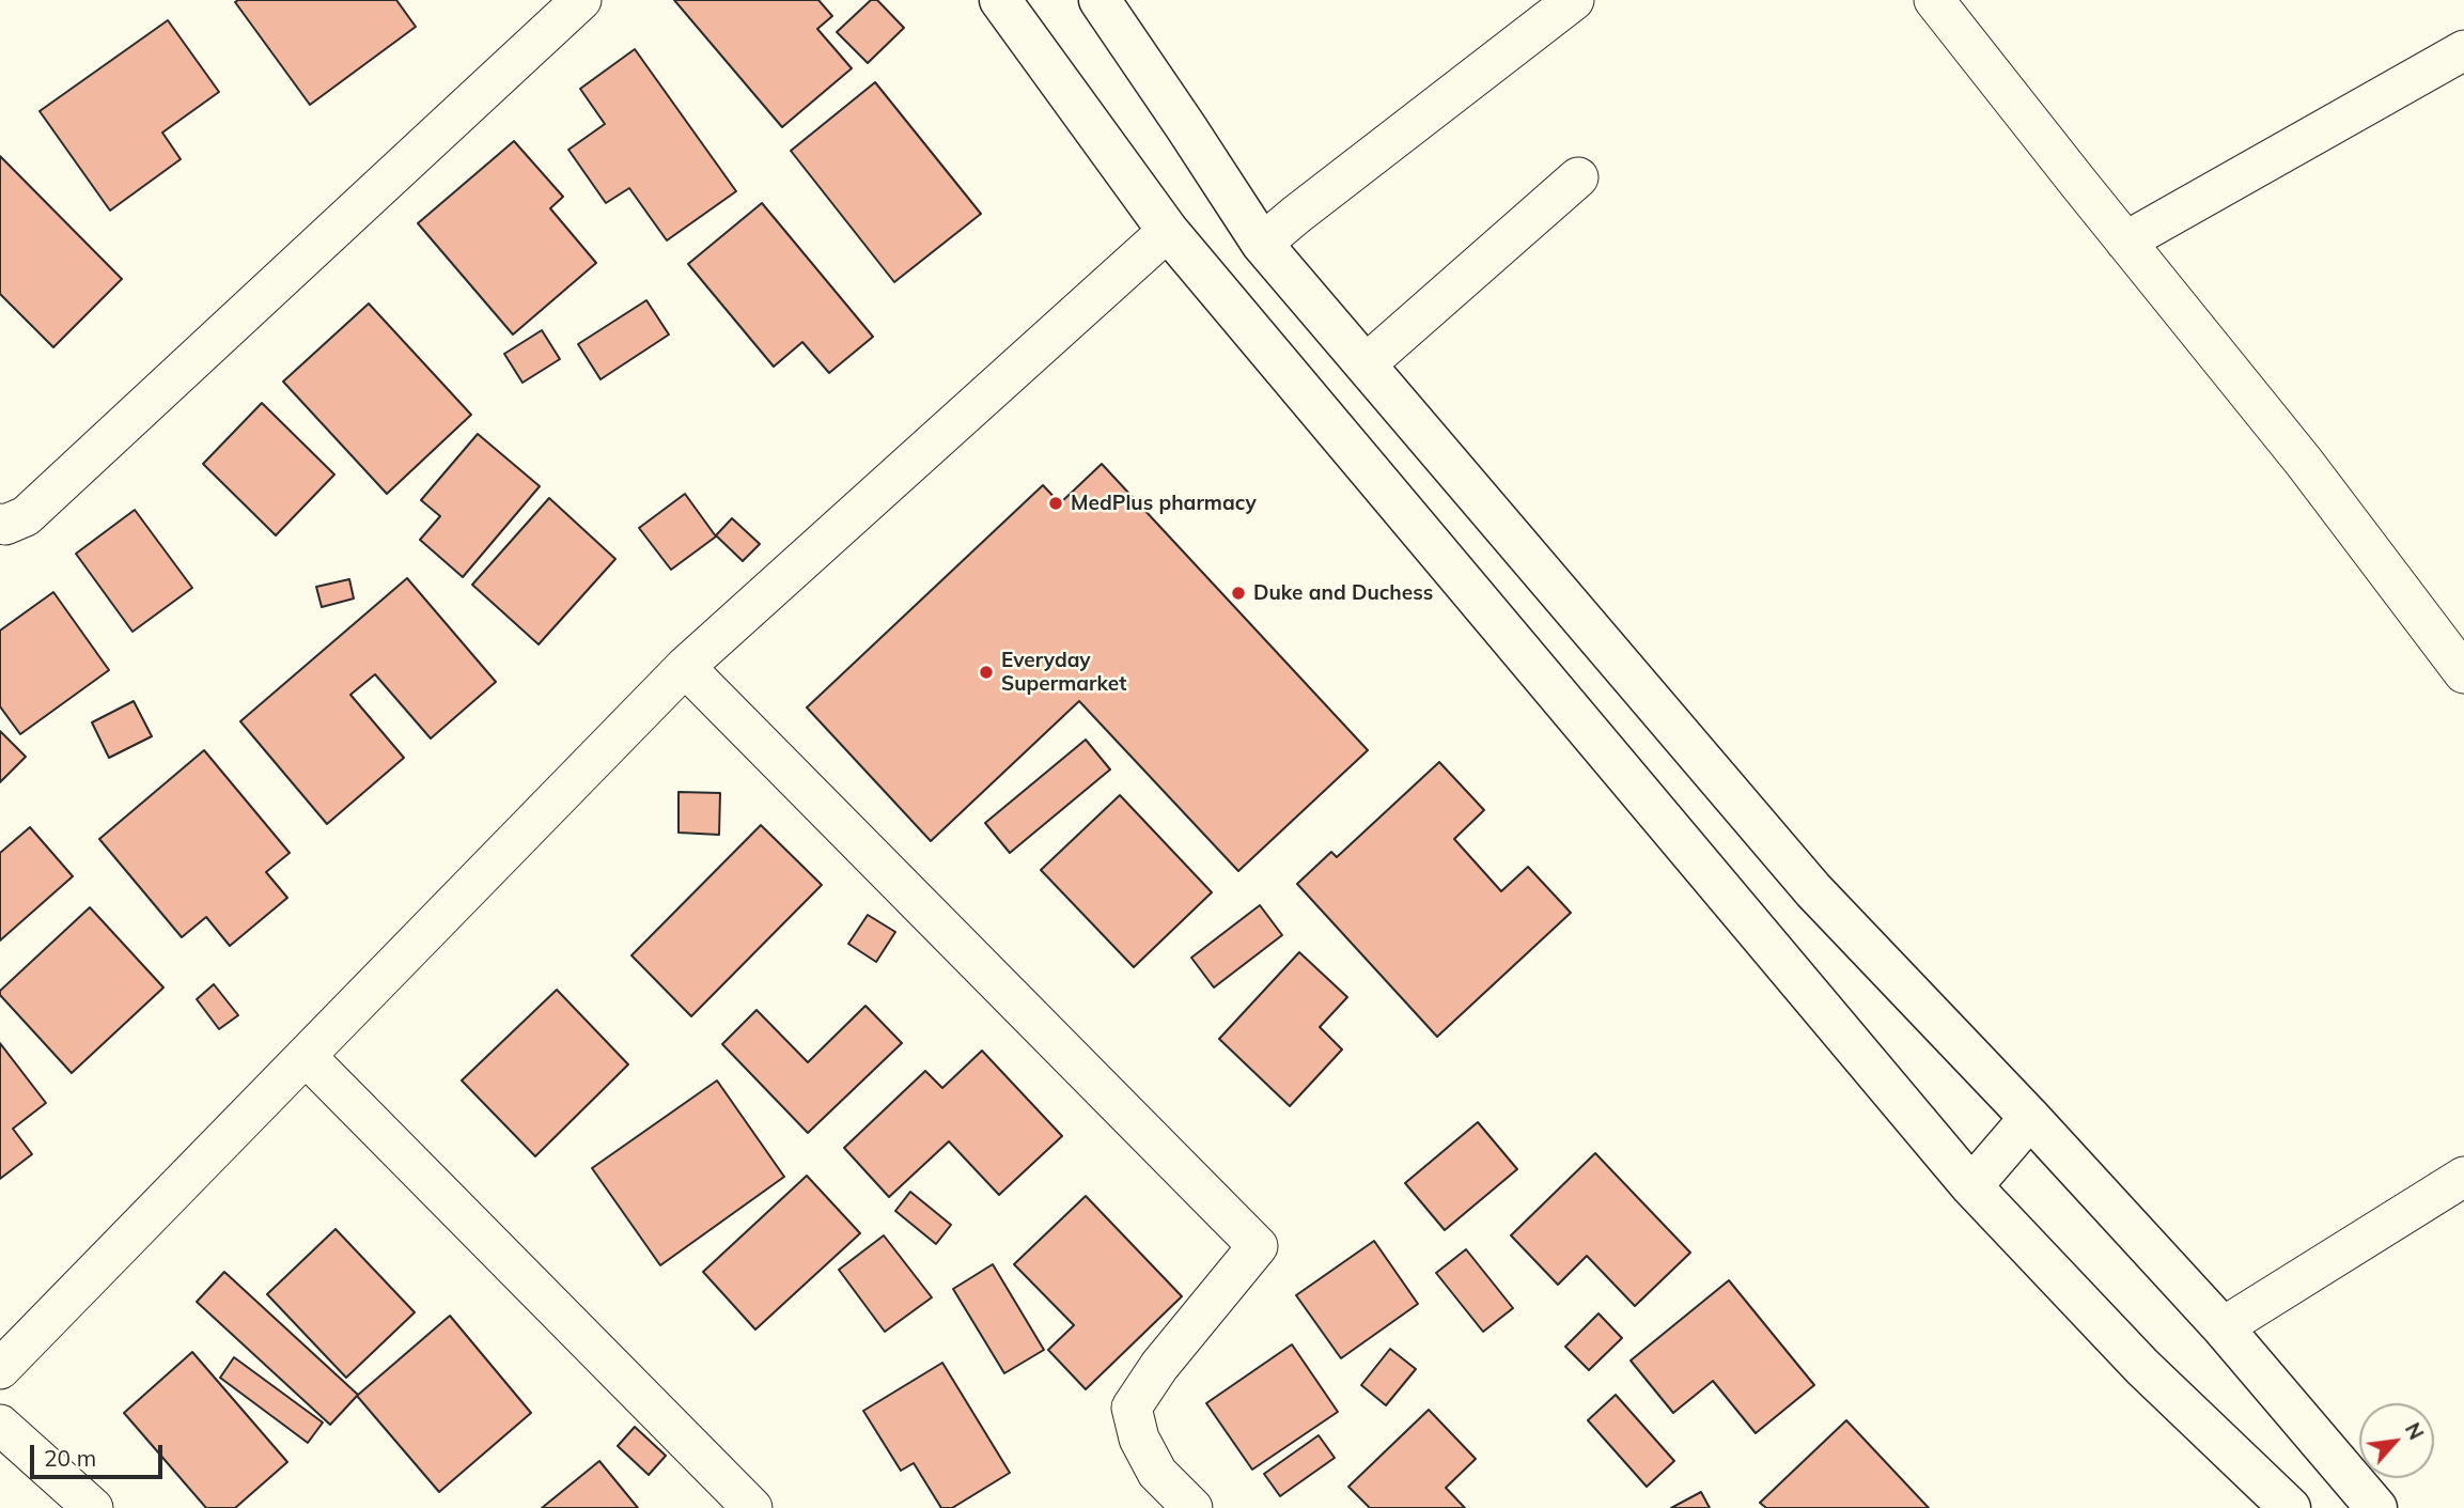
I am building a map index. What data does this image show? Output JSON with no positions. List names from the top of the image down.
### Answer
{
  "places": ["MedPlus pharmacy", "Duke and Duchess", "Everyday Supermarket"],
  "scale_bar": "20 m",
  "north": "top right"
}
